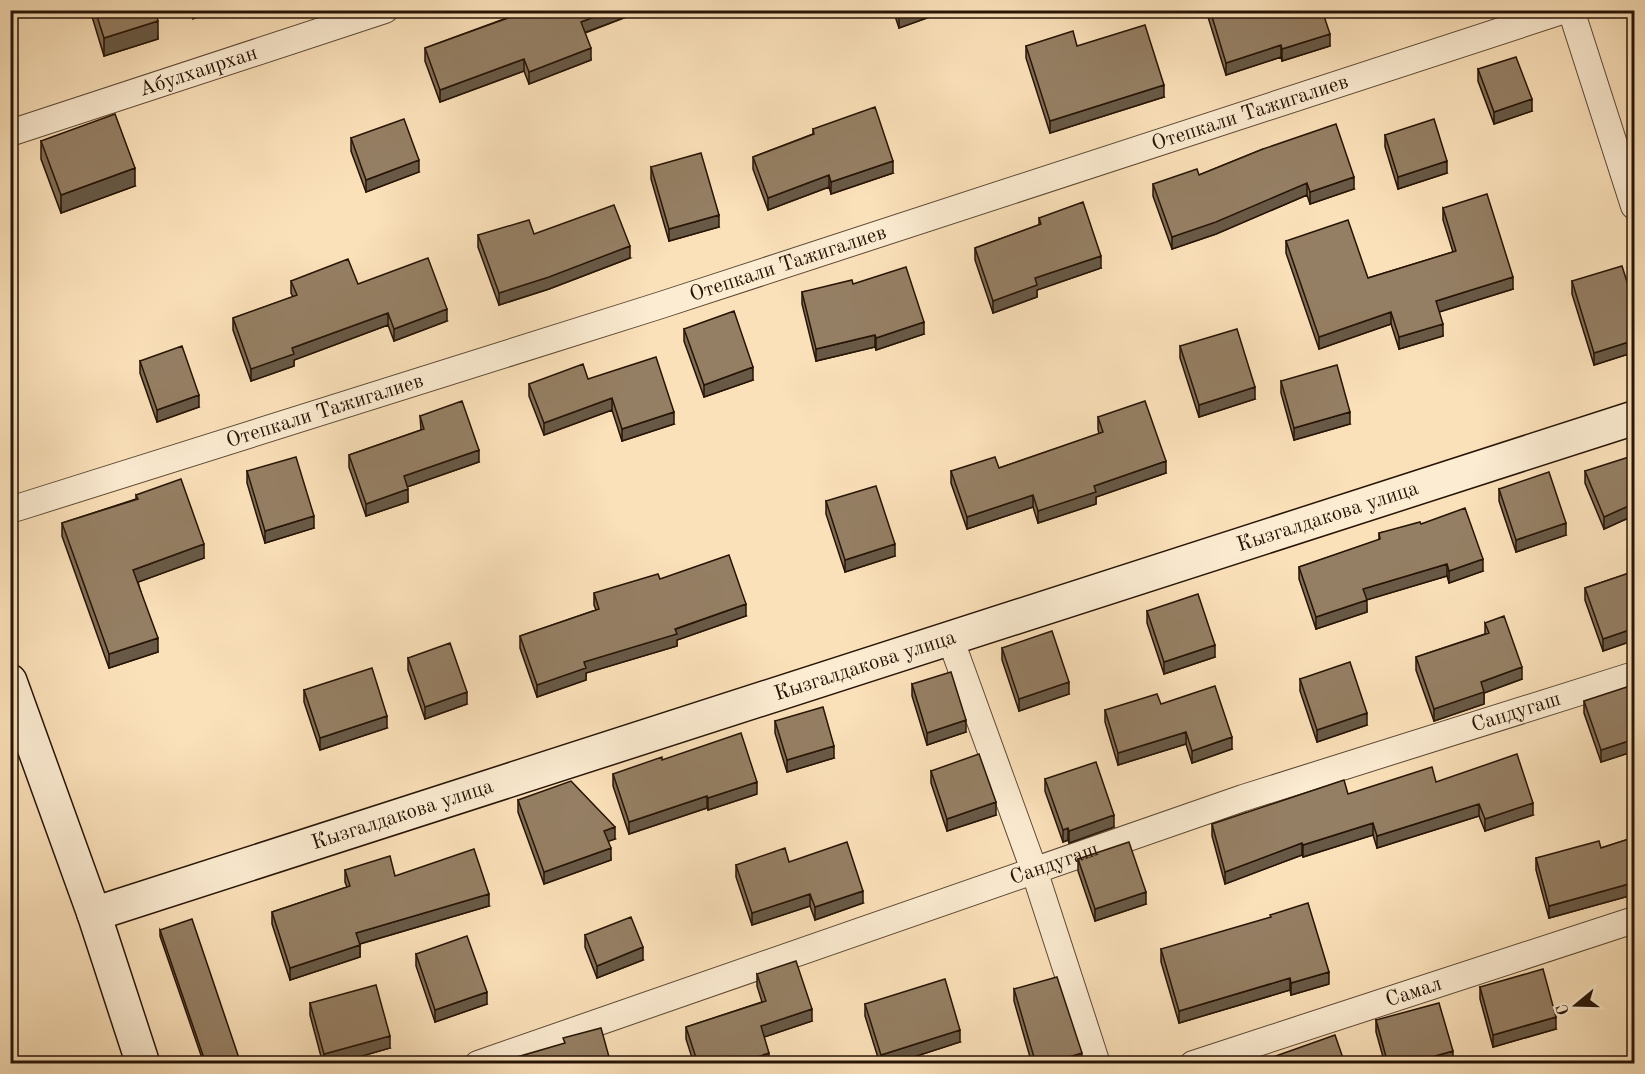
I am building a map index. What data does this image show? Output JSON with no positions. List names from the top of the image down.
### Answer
{
  "streets": {
    "street": [
      "Абулхаирхан",
      "Отепкали Тажигалиев",
      "Кызгалдакова улица",
      "Сандугаш",
      "Самал"
    ]
  },
  "north": "left"
}
